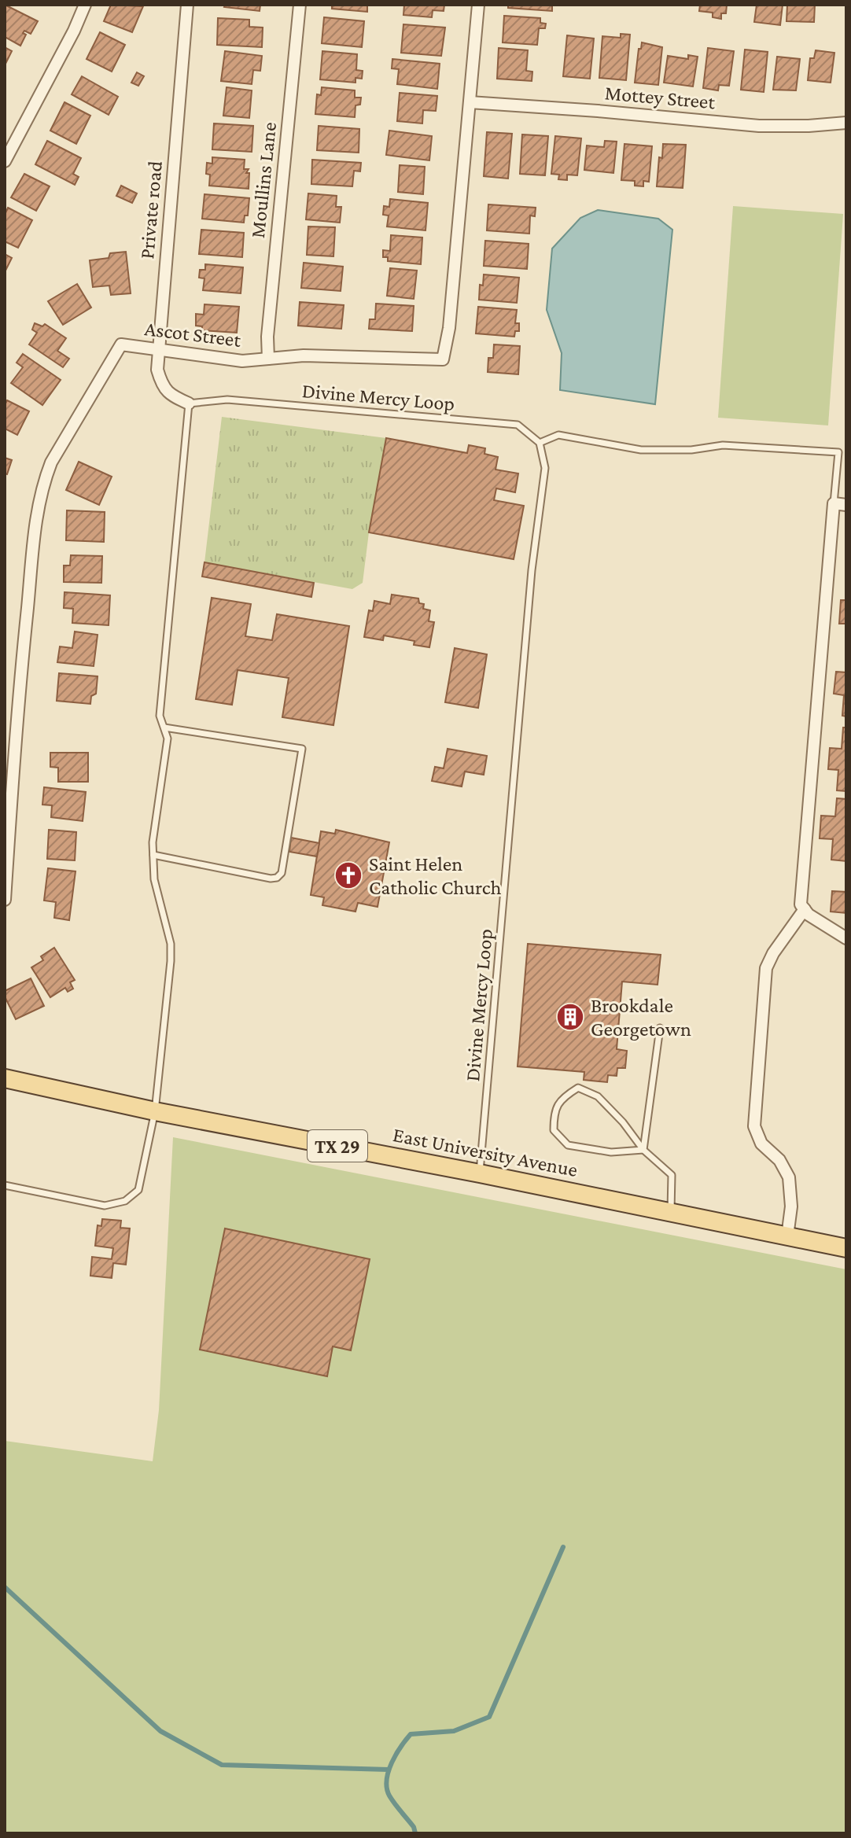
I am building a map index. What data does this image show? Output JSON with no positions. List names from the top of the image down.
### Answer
{
  "streets": {
    "main road": ["TX 29", "East University Avenue"],
    "street": [
      "Mottey Street",
      "Moullins Lane",
      "Private road",
      "Ascot Street"
    ],
    "lane": ["Divine Mercy Loop"]
  },
  "crossings": [
    ["Mottey Street", "Ascot Street"],
    ["Moullins Lane", "Ascot Street"],
    ["Private road", "Ascot Street"],
    ["Private road", "Divine Mercy Loop"],
    ["Divine Mercy Loop", "East University Avenue"]
  ],
  "places": {
    "church": ["Saint Helen Catholic Church"],
    "building": ["Brookdale Georgetown"]
  }
}
